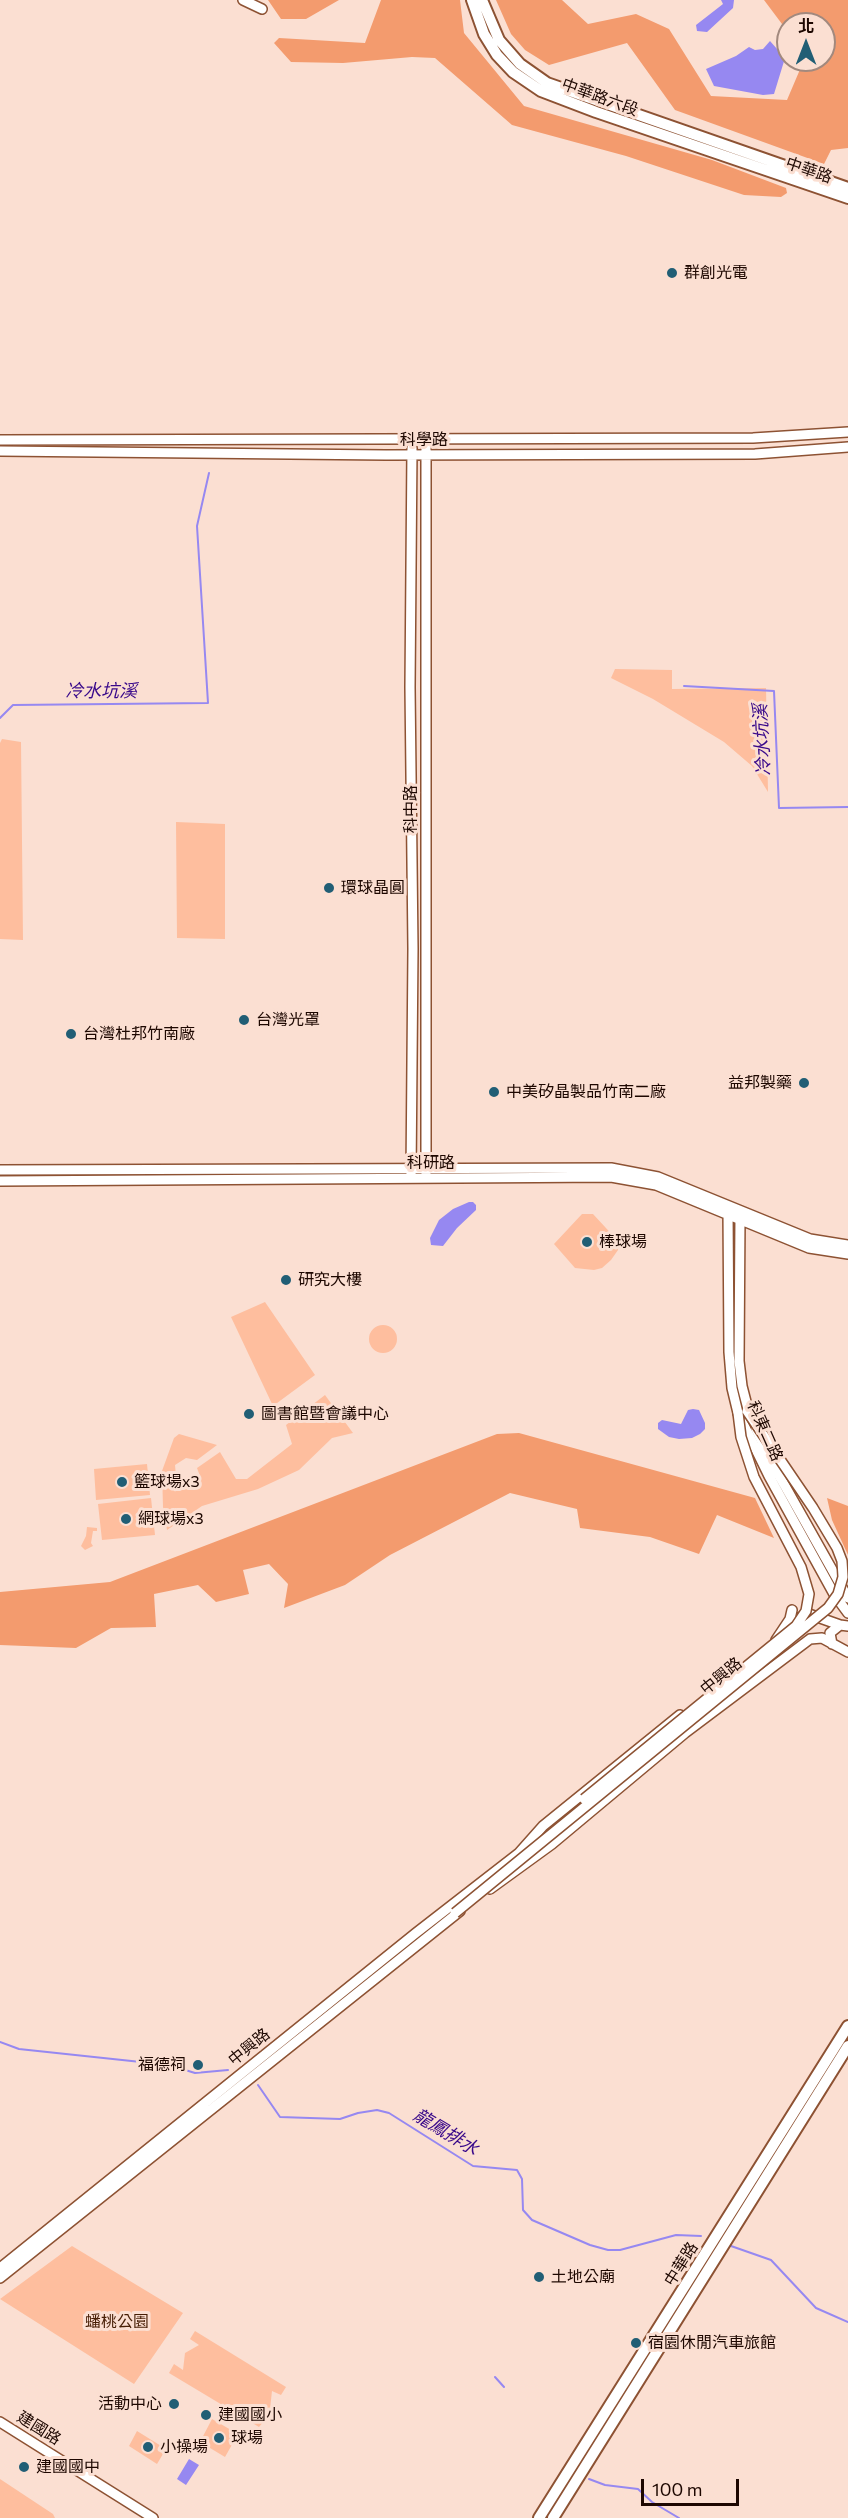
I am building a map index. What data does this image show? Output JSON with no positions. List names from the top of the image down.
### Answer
{
  "streets": {
    "main road": ["中華路六段", "中華路"],
    "street": [
      "科學路",
      "科中路",
      "科研路",
      "科東二路",
      "中興路",
      "建國路"
    ]
  },
  "crossings": [
    ["中華路六段", "中華路"],
    ["科學路", "科中路"],
    ["科中路", "科研路"],
    ["科研路", "科東二路"],
    ["科東二路", "中興路"]
  ],
  "water": ["冷水坑溪", "龍鳳排水"],
  "parks": ["蟠桃公園"],
  "places": [
    "群創光電",
    "環球晶圓",
    "台灣光罩",
    "台灣杜邦竹南廠",
    "益邦製藥",
    "中美矽晶製品竹南二廠",
    "棒球場",
    "研究大樓",
    "圖書館暨會議中心",
    "籃球場x3",
    "網球場x3",
    "福德祠",
    "土地公廟",
    "宿園休閒汽車旅館",
    "活動中心",
    "建國國小",
    "球場",
    "小操場",
    "建國國中"
  ],
  "scale_bar": "100 m",
  "north": "top"
}
